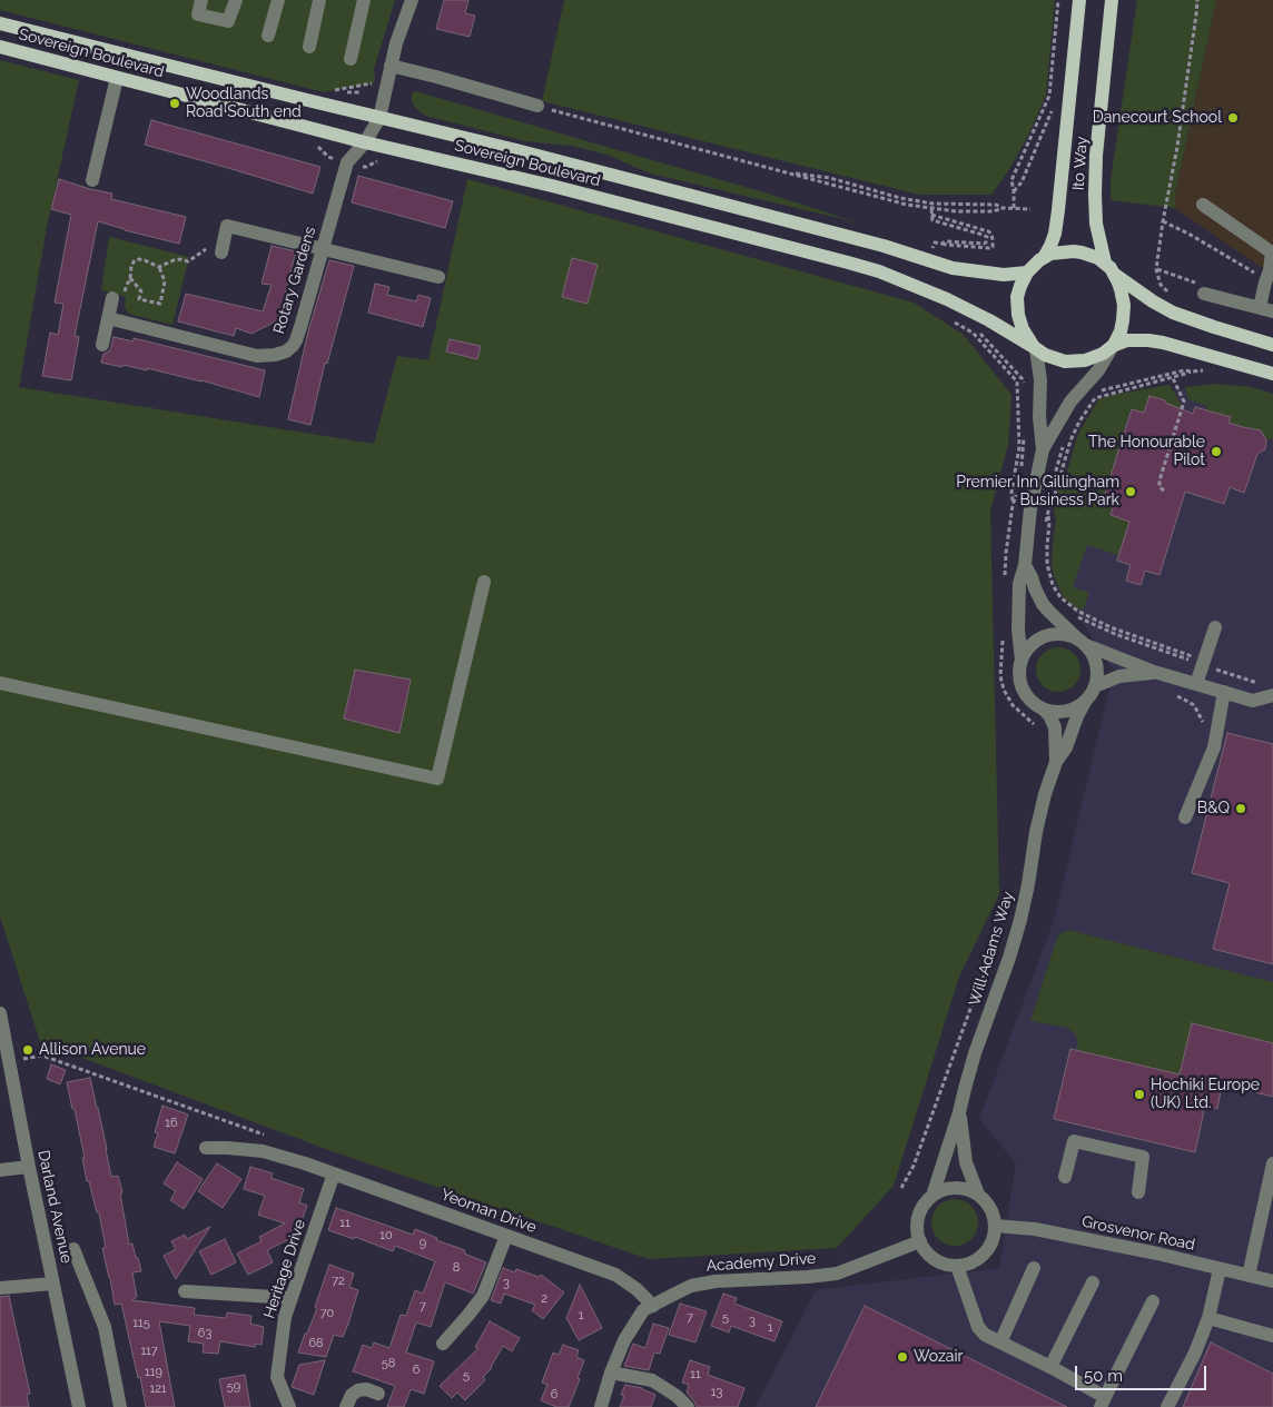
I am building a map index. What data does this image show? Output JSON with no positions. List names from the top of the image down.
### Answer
{
  "streets": {
    "main road": ["Sovereign Boulevard", "Ito Way"],
    "street": [
      "Rotary Gardens",
      "Will Adams Way",
      "Darland Avenue",
      "Yeoman Drive",
      "Grosvenor Road",
      "Academy Drive",
      "Heritage Drive"
    ]
  },
  "crossings": [
    ["Sovereign Boulevard", "Ito Way"],
    ["Sovereign Boulevard", "Rotary Gardens"],
    ["Will Adams Way", "Grosvenor Road"],
    ["Will Adams Way", "Academy Drive"],
    ["Yeoman Drive", "Academy Drive"],
    ["Yeoman Drive", "Heritage Drive"],
    ["Grosvenor Road", "Academy Drive"]
  ],
  "places": [
    "Woodlands Road South end",
    "Danecourt School",
    "The Honourable Pilot",
    "Premier Inn Gillingham Business Park",
    "B&Q",
    "Allison Avenue",
    "Hochiki Europe (UK) Ltd.",
    "Wozair"
  ],
  "house_numbers": [
    "16",
    "11",
    "10",
    "9",
    "8",
    "72",
    "3",
    "2",
    "7",
    "70",
    "1",
    "7",
    "5",
    "3",
    "115",
    "1",
    "63",
    "68",
    "117",
    "58",
    "6",
    "119",
    "11",
    "5",
    "59",
    "121",
    "13",
    "6"
  ],
  "scale_bar": "50 m"
}
